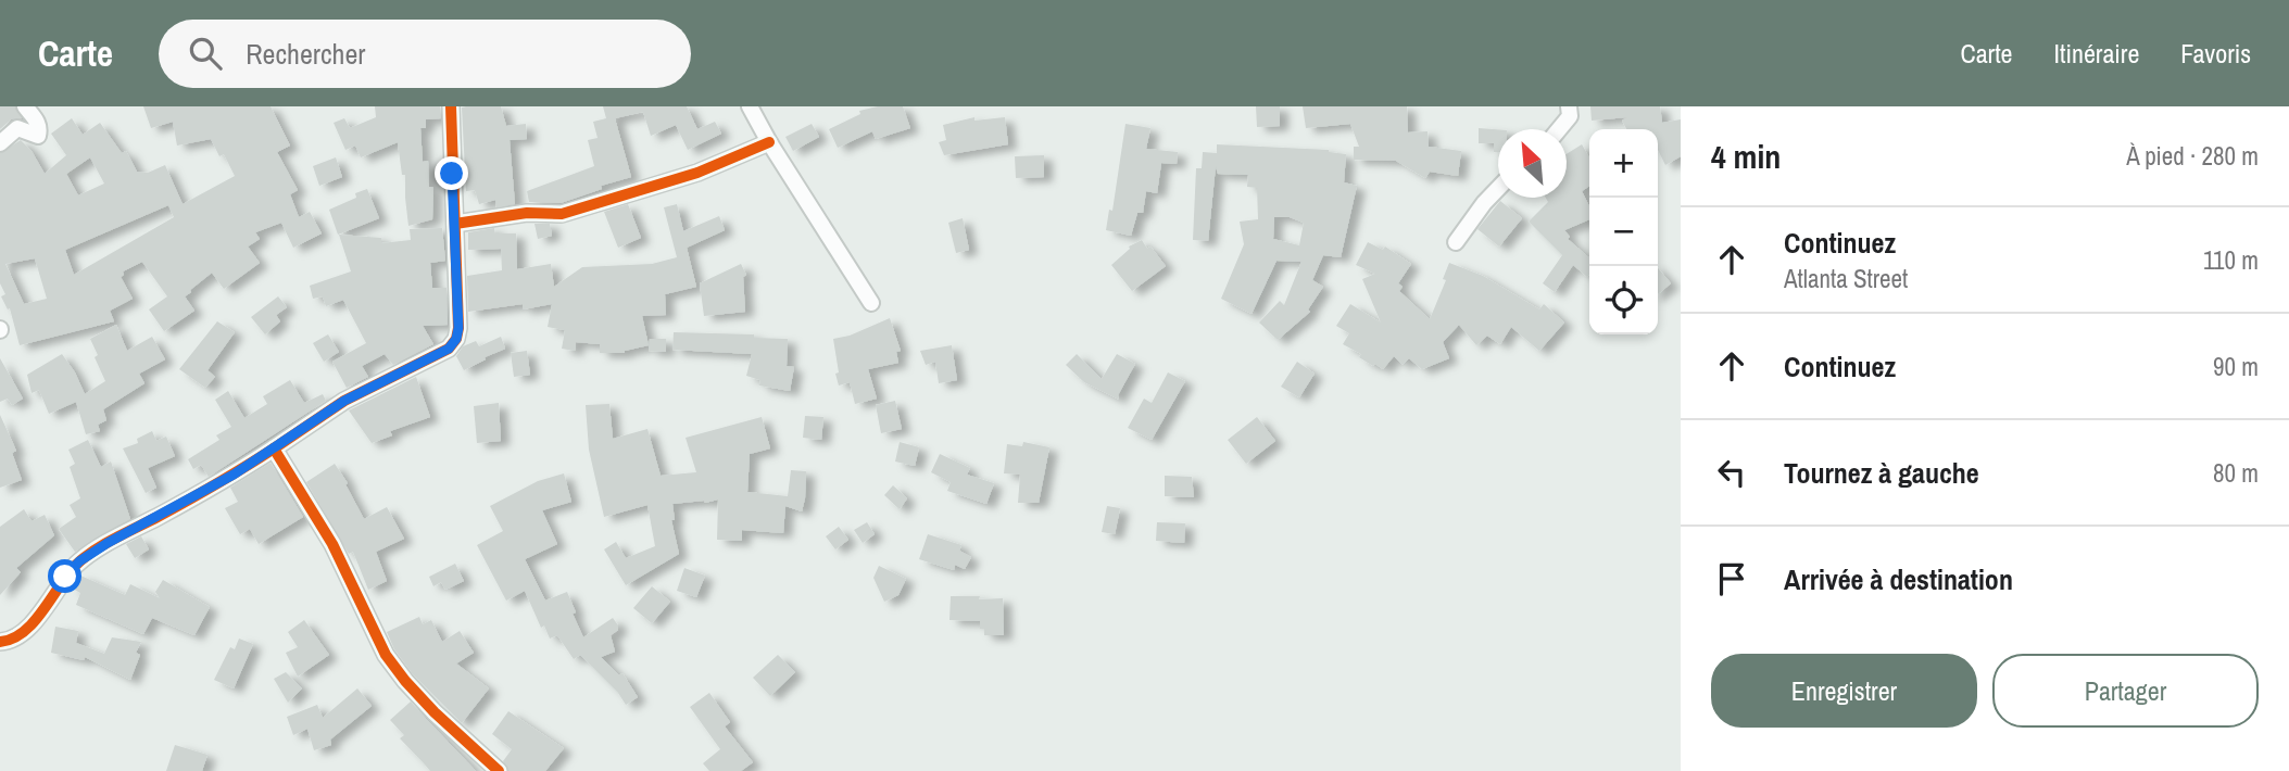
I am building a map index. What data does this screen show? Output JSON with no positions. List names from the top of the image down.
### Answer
{
  "north": "top left",
  "page": {
    "header": "Carte",
    "search": "Rechercher",
    "nav": ["Carte", "Itinéraire", "Favoris"],
    "heading": ["4 min", "À pied · 280 m"],
    "map_buttons": ["+", "−"],
    "list": [
      ["Continuez", "Atlanta Street", "110 m"],
      ["Continuez", "90 m"],
      ["Tournez à gauche", "80 m"],
      "Arrivée à destination"
    ],
    "buttons": ["Enregistrer", "Partager"]
  }
}
